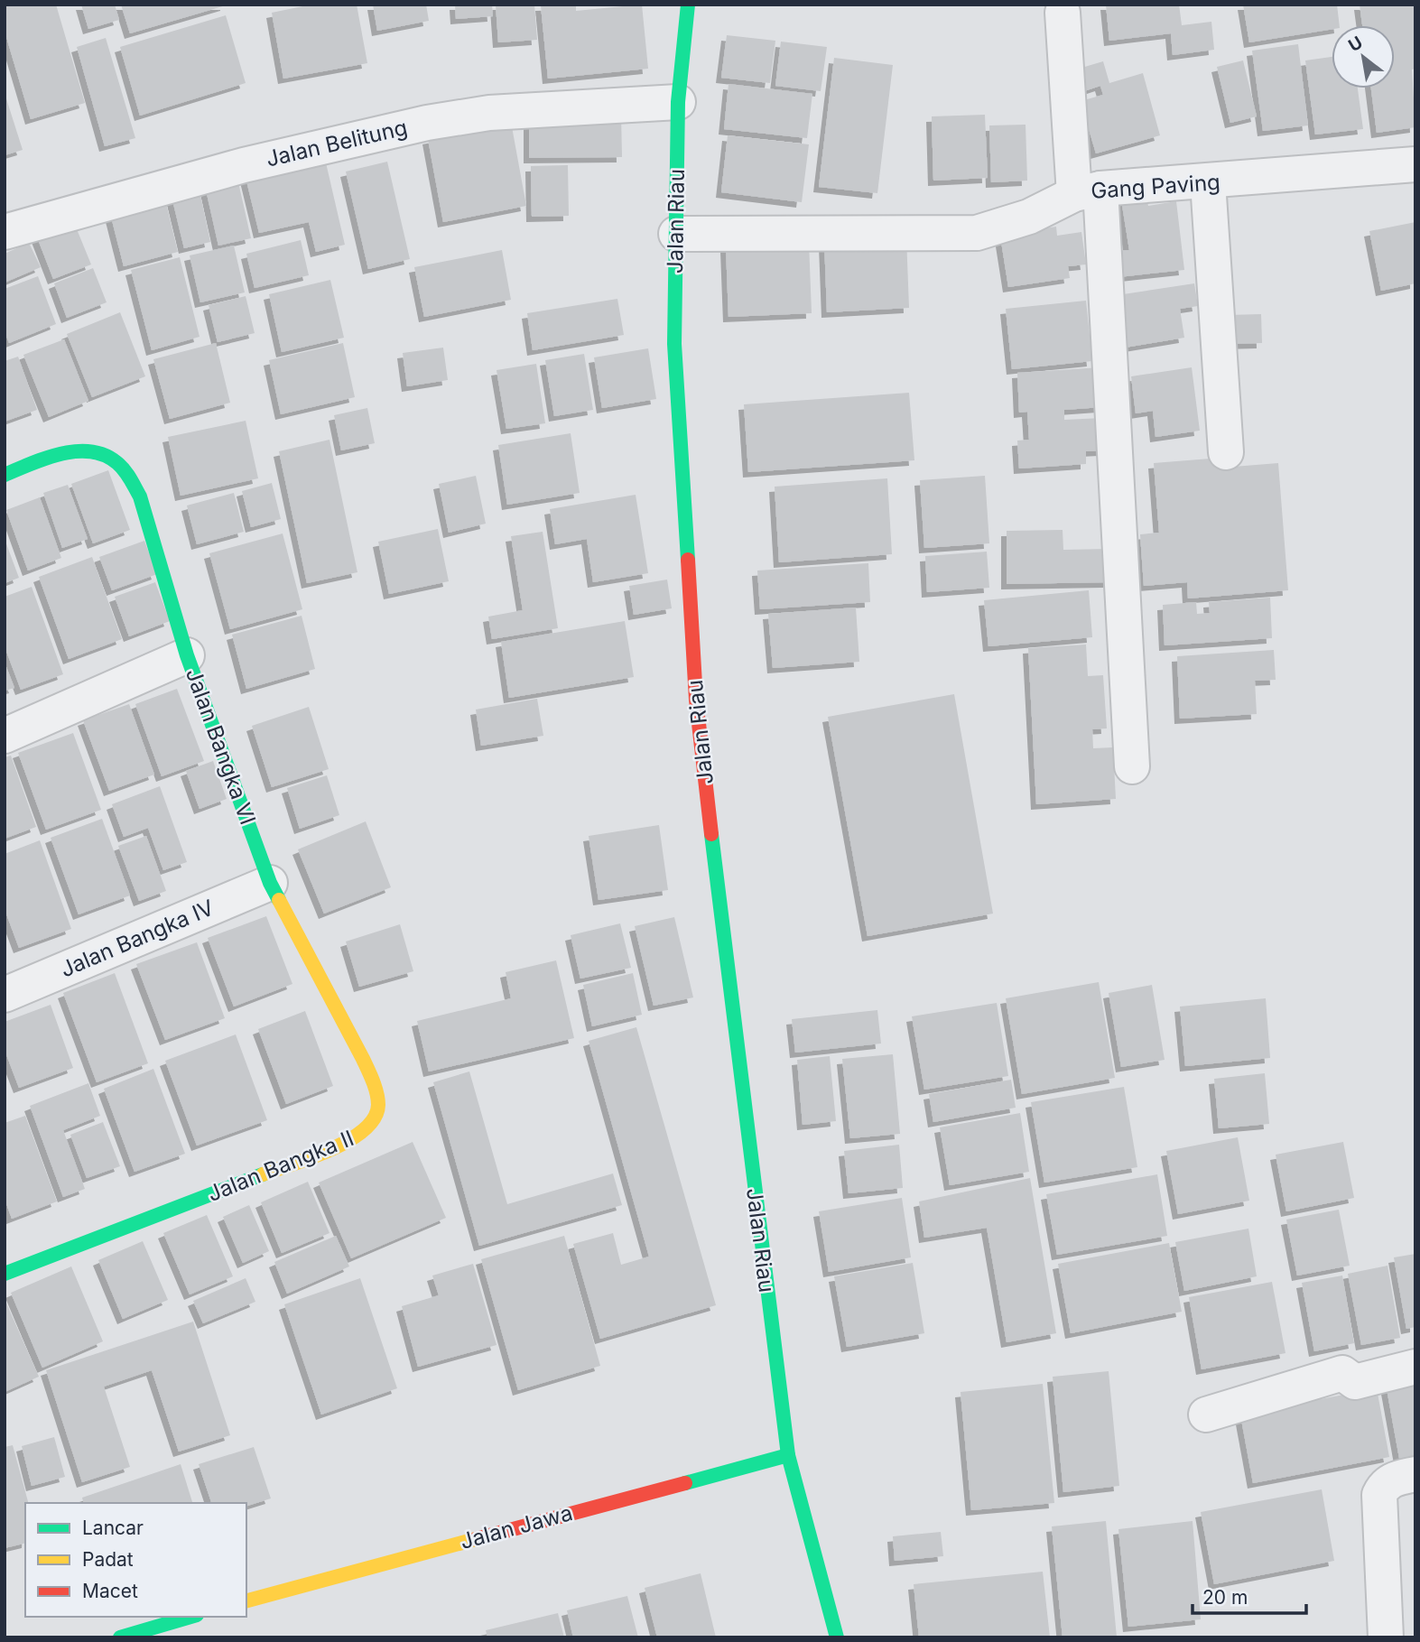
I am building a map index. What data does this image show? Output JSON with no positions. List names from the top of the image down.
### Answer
{
  "streets": {
    "main road": [
      "Jalan Riau",
      "Jalan Bangka VI",
      "Jalan Bangka II",
      "Jalan Jawa"
    ],
    "street": ["Jalan Belitung", "Gang Paving", "Jalan Bangka IV"]
  },
  "crossings": [
    ["Jalan Belitung", "Jalan Riau"],
    ["Gang Paving", "Jalan Riau"],
    ["Jalan Riau", "Jalan Jawa"],
    ["Jalan Bangka VI", "Jalan Bangka IV"],
    ["Jalan Bangka VI", "Jalan Bangka II"],
    ["Jalan Bangka IV", "Jalan Bangka II"]
  ],
  "legend": ["Lancar", "Padat", "Macet"],
  "scale_bar": "20 m",
  "north": "top left"
}
